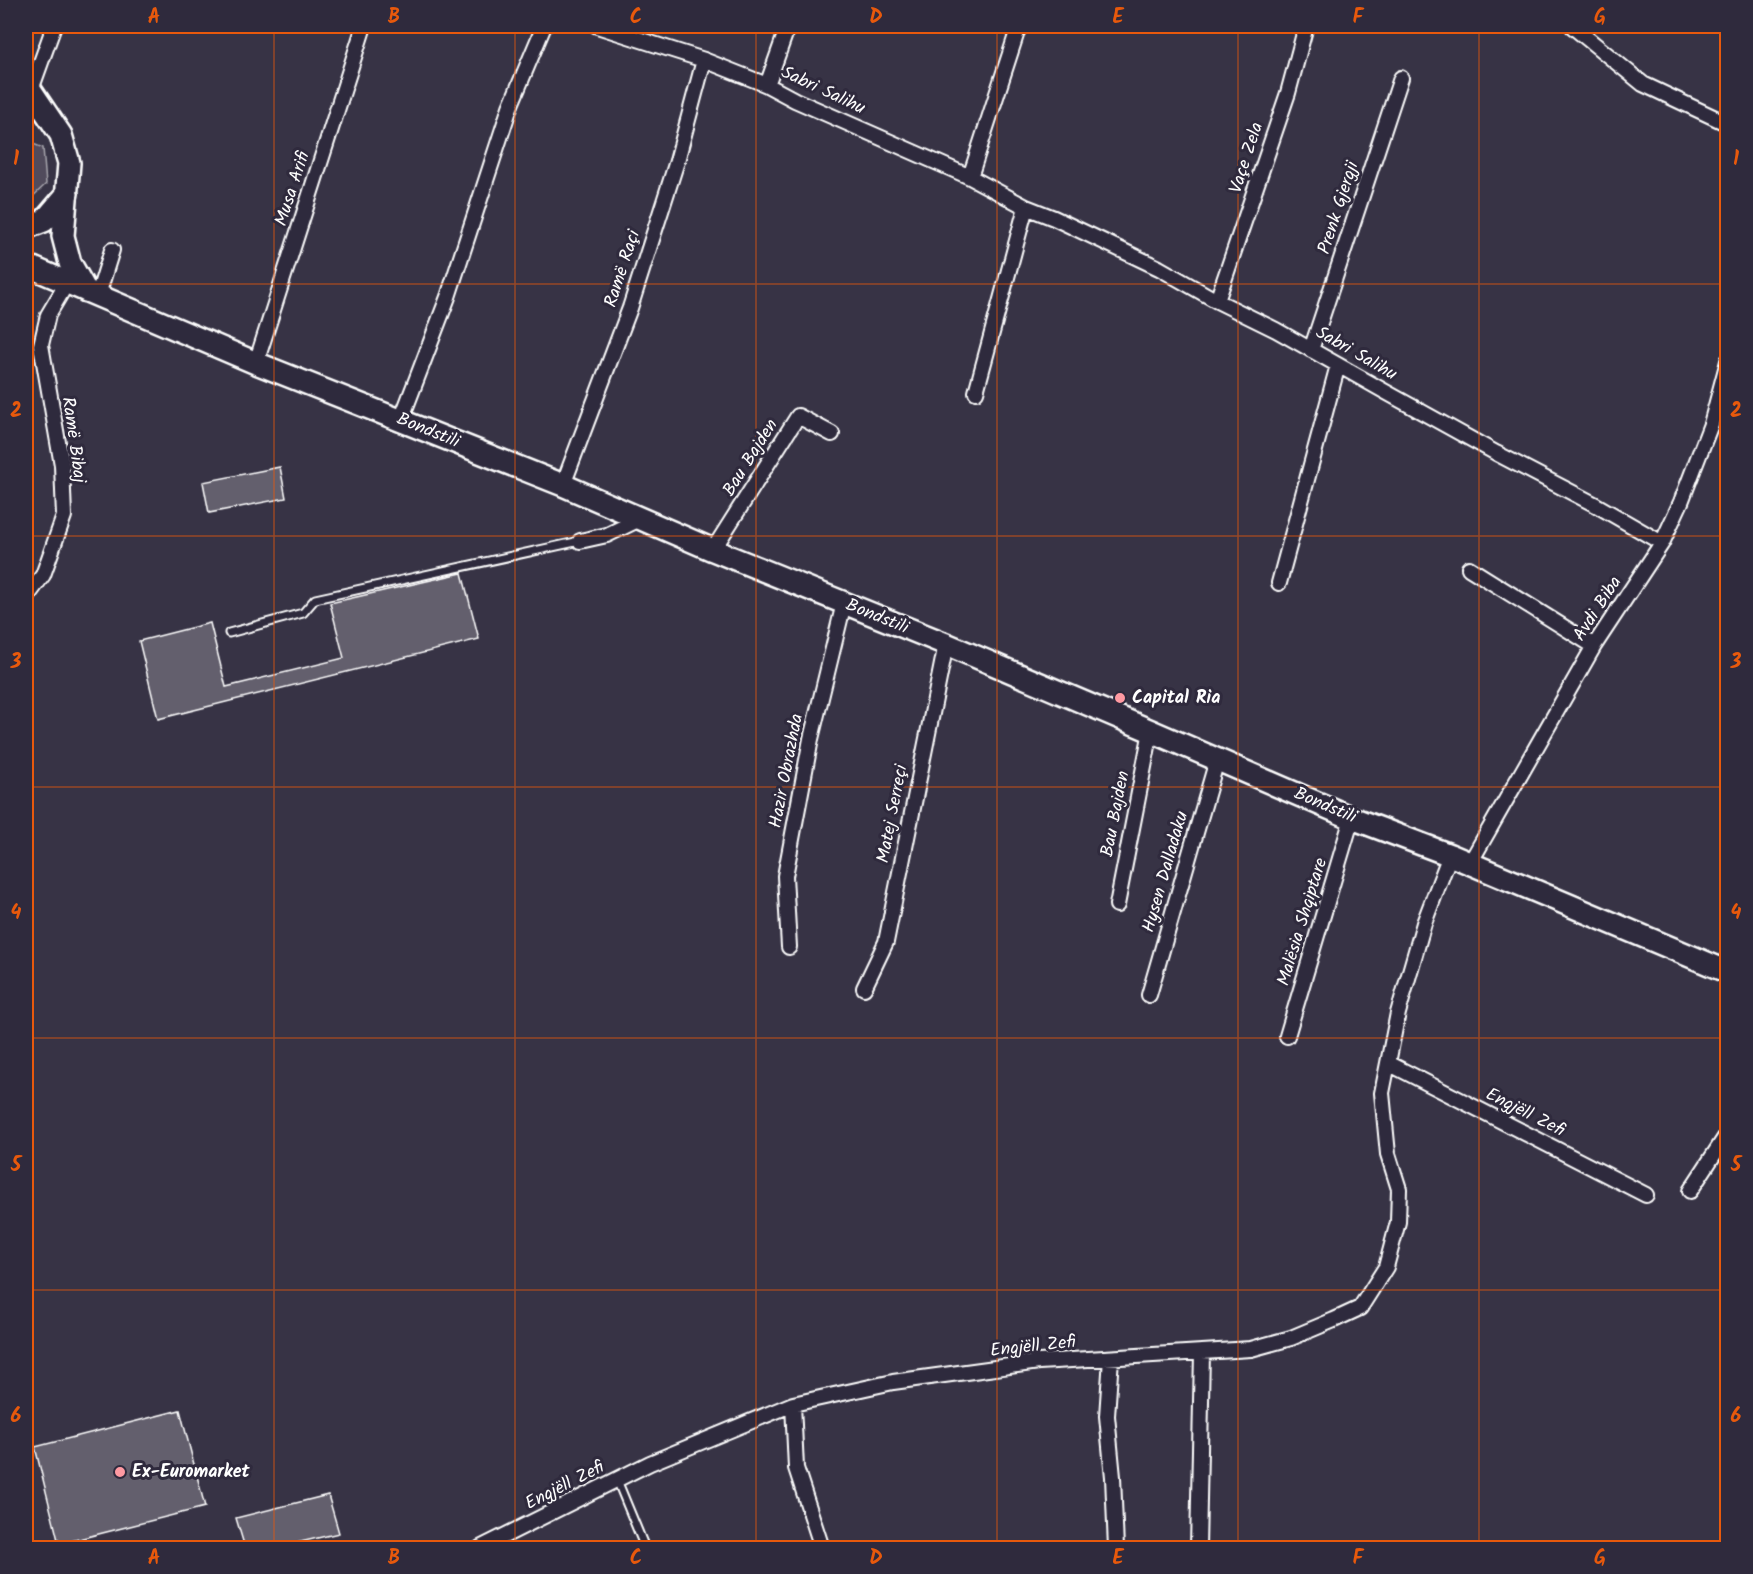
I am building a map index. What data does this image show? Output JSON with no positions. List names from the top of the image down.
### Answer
{
  "streets": {
    "main road": ["Bondstili"],
    "street": [
      "Sabri Salihu",
      "Vaçe Zela",
      "Musa Arifi",
      "Prenk Gjergji",
      "Ramë Raçi",
      "Ramë Bibaj",
      "Bau Bajden",
      "Avdi Biba",
      "Hazir Obrazhda",
      "Matej Serreçi",
      "Hysen Dalladaku",
      "Malësia Shqiptare",
      "Engjëll Zefi"
    ]
  },
  "crossings": [
    ["Sabri Salihu", "Vaçe Zela"],
    ["Sabri Salihu", "Prenk Gjergji"],
    ["Sabri Salihu", "Ramë Raçi"],
    ["Sabri Salihu", "Avdi Biba"],
    ["Musa Arifi", "Bondstili"],
    ["Ramë Raçi", "Bondstili"],
    ["Bondstili", "Ramë Bibaj"],
    ["Bondstili", "Bau Bajden"],
    ["Bondstili", "Avdi Biba"],
    ["Bondstili", "Hazir Obrazhda"],
    ["Bondstili", "Matej Serreçi"],
    ["Bondstili", "Hysen Dalladaku"],
    ["Bondstili", "Malësia Shqiptare"],
    ["Bondstili", "Engjëll Zefi"]
  ],
  "places": ["Capital Ria", "Ex-Euromarket"],
  "grid": {
    "columns": [
      "A",
      "B",
      "C",
      "D",
      "E",
      "F",
      "G"
    ],
    "rows": [
      "1",
      "2",
      "3",
      "4",
      "5",
      "6"
    ]
  }
}
